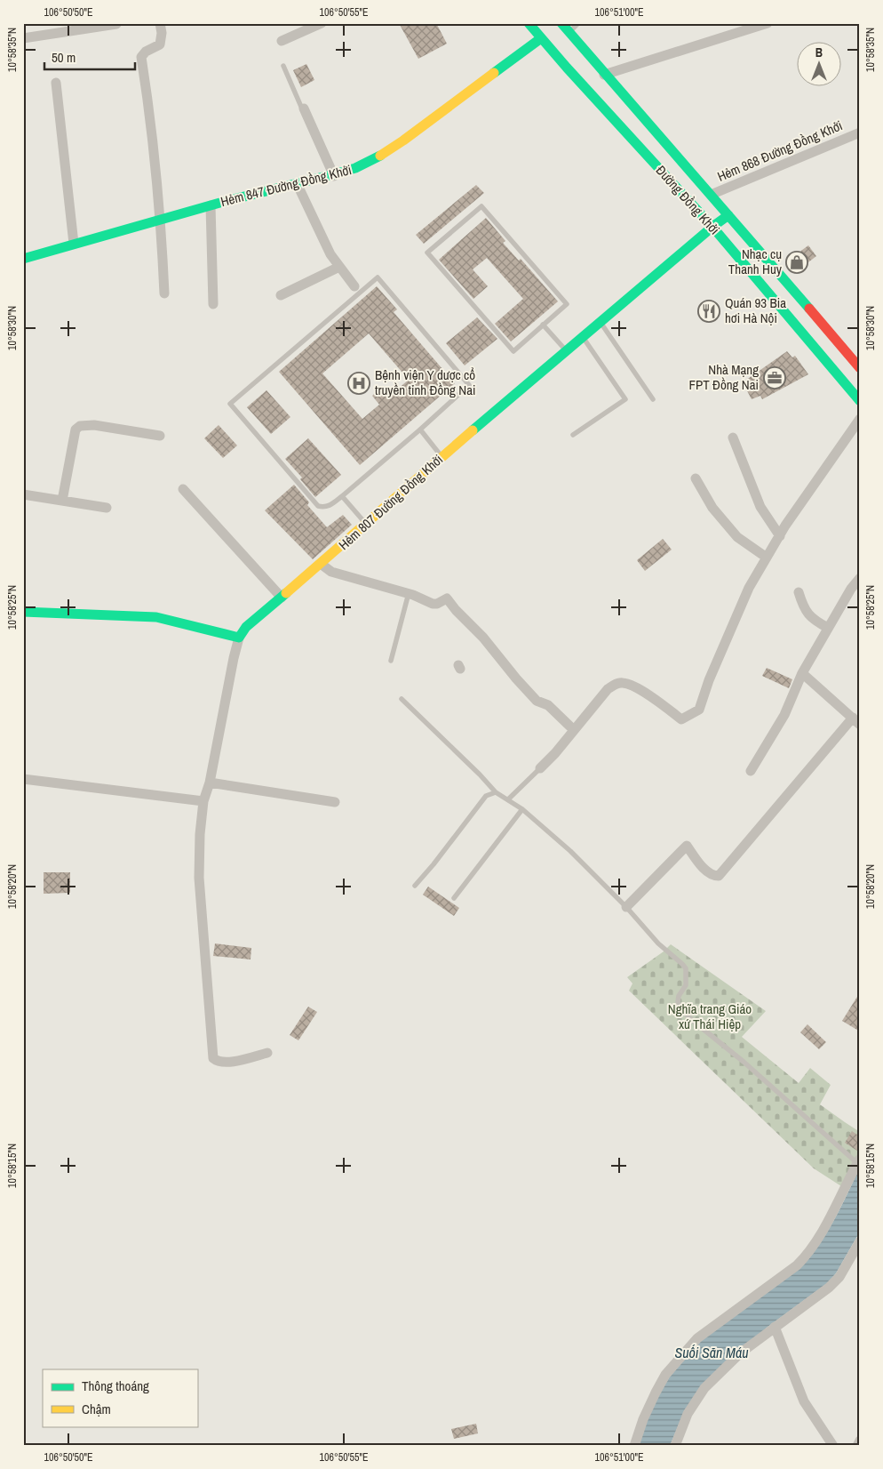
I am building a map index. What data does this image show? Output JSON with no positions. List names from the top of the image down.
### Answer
{
  "streets": {
    "street": [
      "Hẻm 868 Đường Đồng Khởi",
      "Hẻm 847 Đường Đồng Khởi",
      "Đường Đồng Khởi",
      "Hẻm 807 Đường Đồng Khởi"
    ]
  },
  "crossings": [
    ["Hẻm 868 Đường Đồng Khởi", "Đường Đồng Khởi"],
    ["Hẻm 847 Đường Đồng Khởi", "Đường Đồng Khởi"],
    ["Đường Đồng Khởi", "Hẻm 807 Đường Đồng Khởi"]
  ],
  "water": ["Suối Săn Máu"],
  "parks": ["Nghĩa trang Giáo xứ Thái Hiệp"],
  "places": {
    "shop": ["Nhạc cụ Thanh Huy"],
    "restaurant": ["Quán 93 Bia hơi Hà Nội"],
    "office": ["Nhà Mạng FPT Đồng Nai"],
    "hospital": ["Bệnh viện Y dược cổ truyền tỉnh Đồng Nai"]
  },
  "legend": ["Thông thoáng", "Chậm"],
  "scale_bar": "50 m",
  "north": "top",
  "coordinates": [
    "106°50'50\"E",
    "106°50'55\"E",
    "106°51'00\"E",
    "10°58'35\"N",
    "10°58'30\"N",
    "10°58'25\"N",
    "10°58'20\"N",
    "10°58'15\"N"
  ]
}
